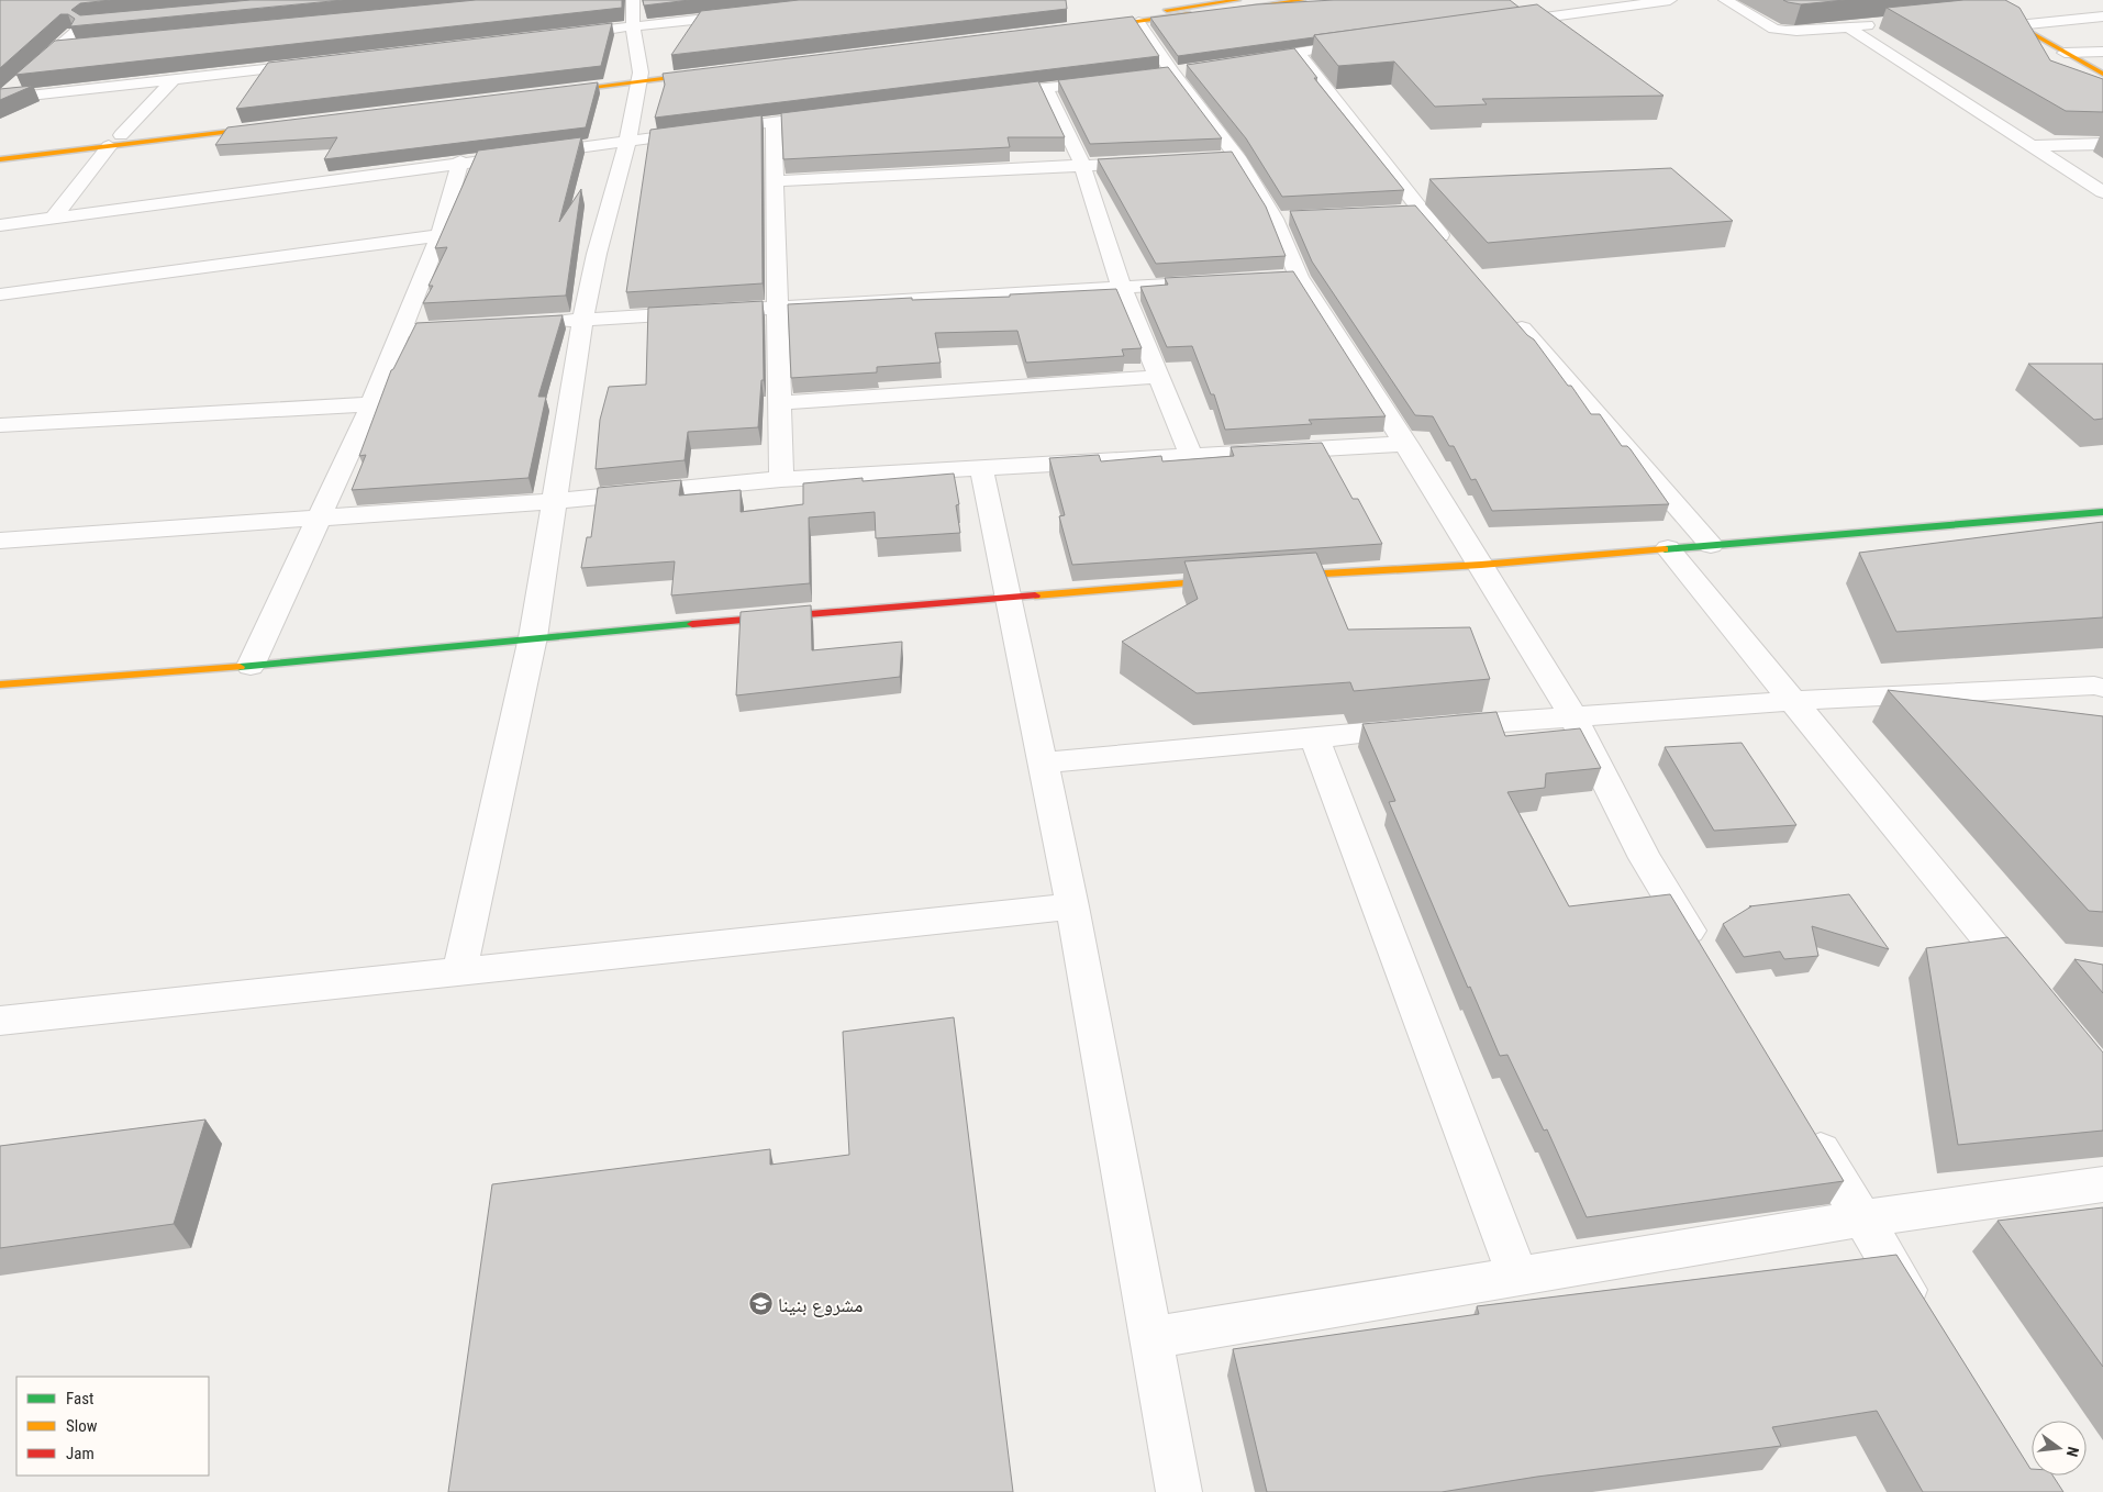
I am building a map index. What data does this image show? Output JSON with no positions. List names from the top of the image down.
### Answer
{
  "places": {
    "school or university": ["مشروع بنينا"]
  },
  "legend": ["Fast", "Slow", "Jam"],
  "north": "right"
}
